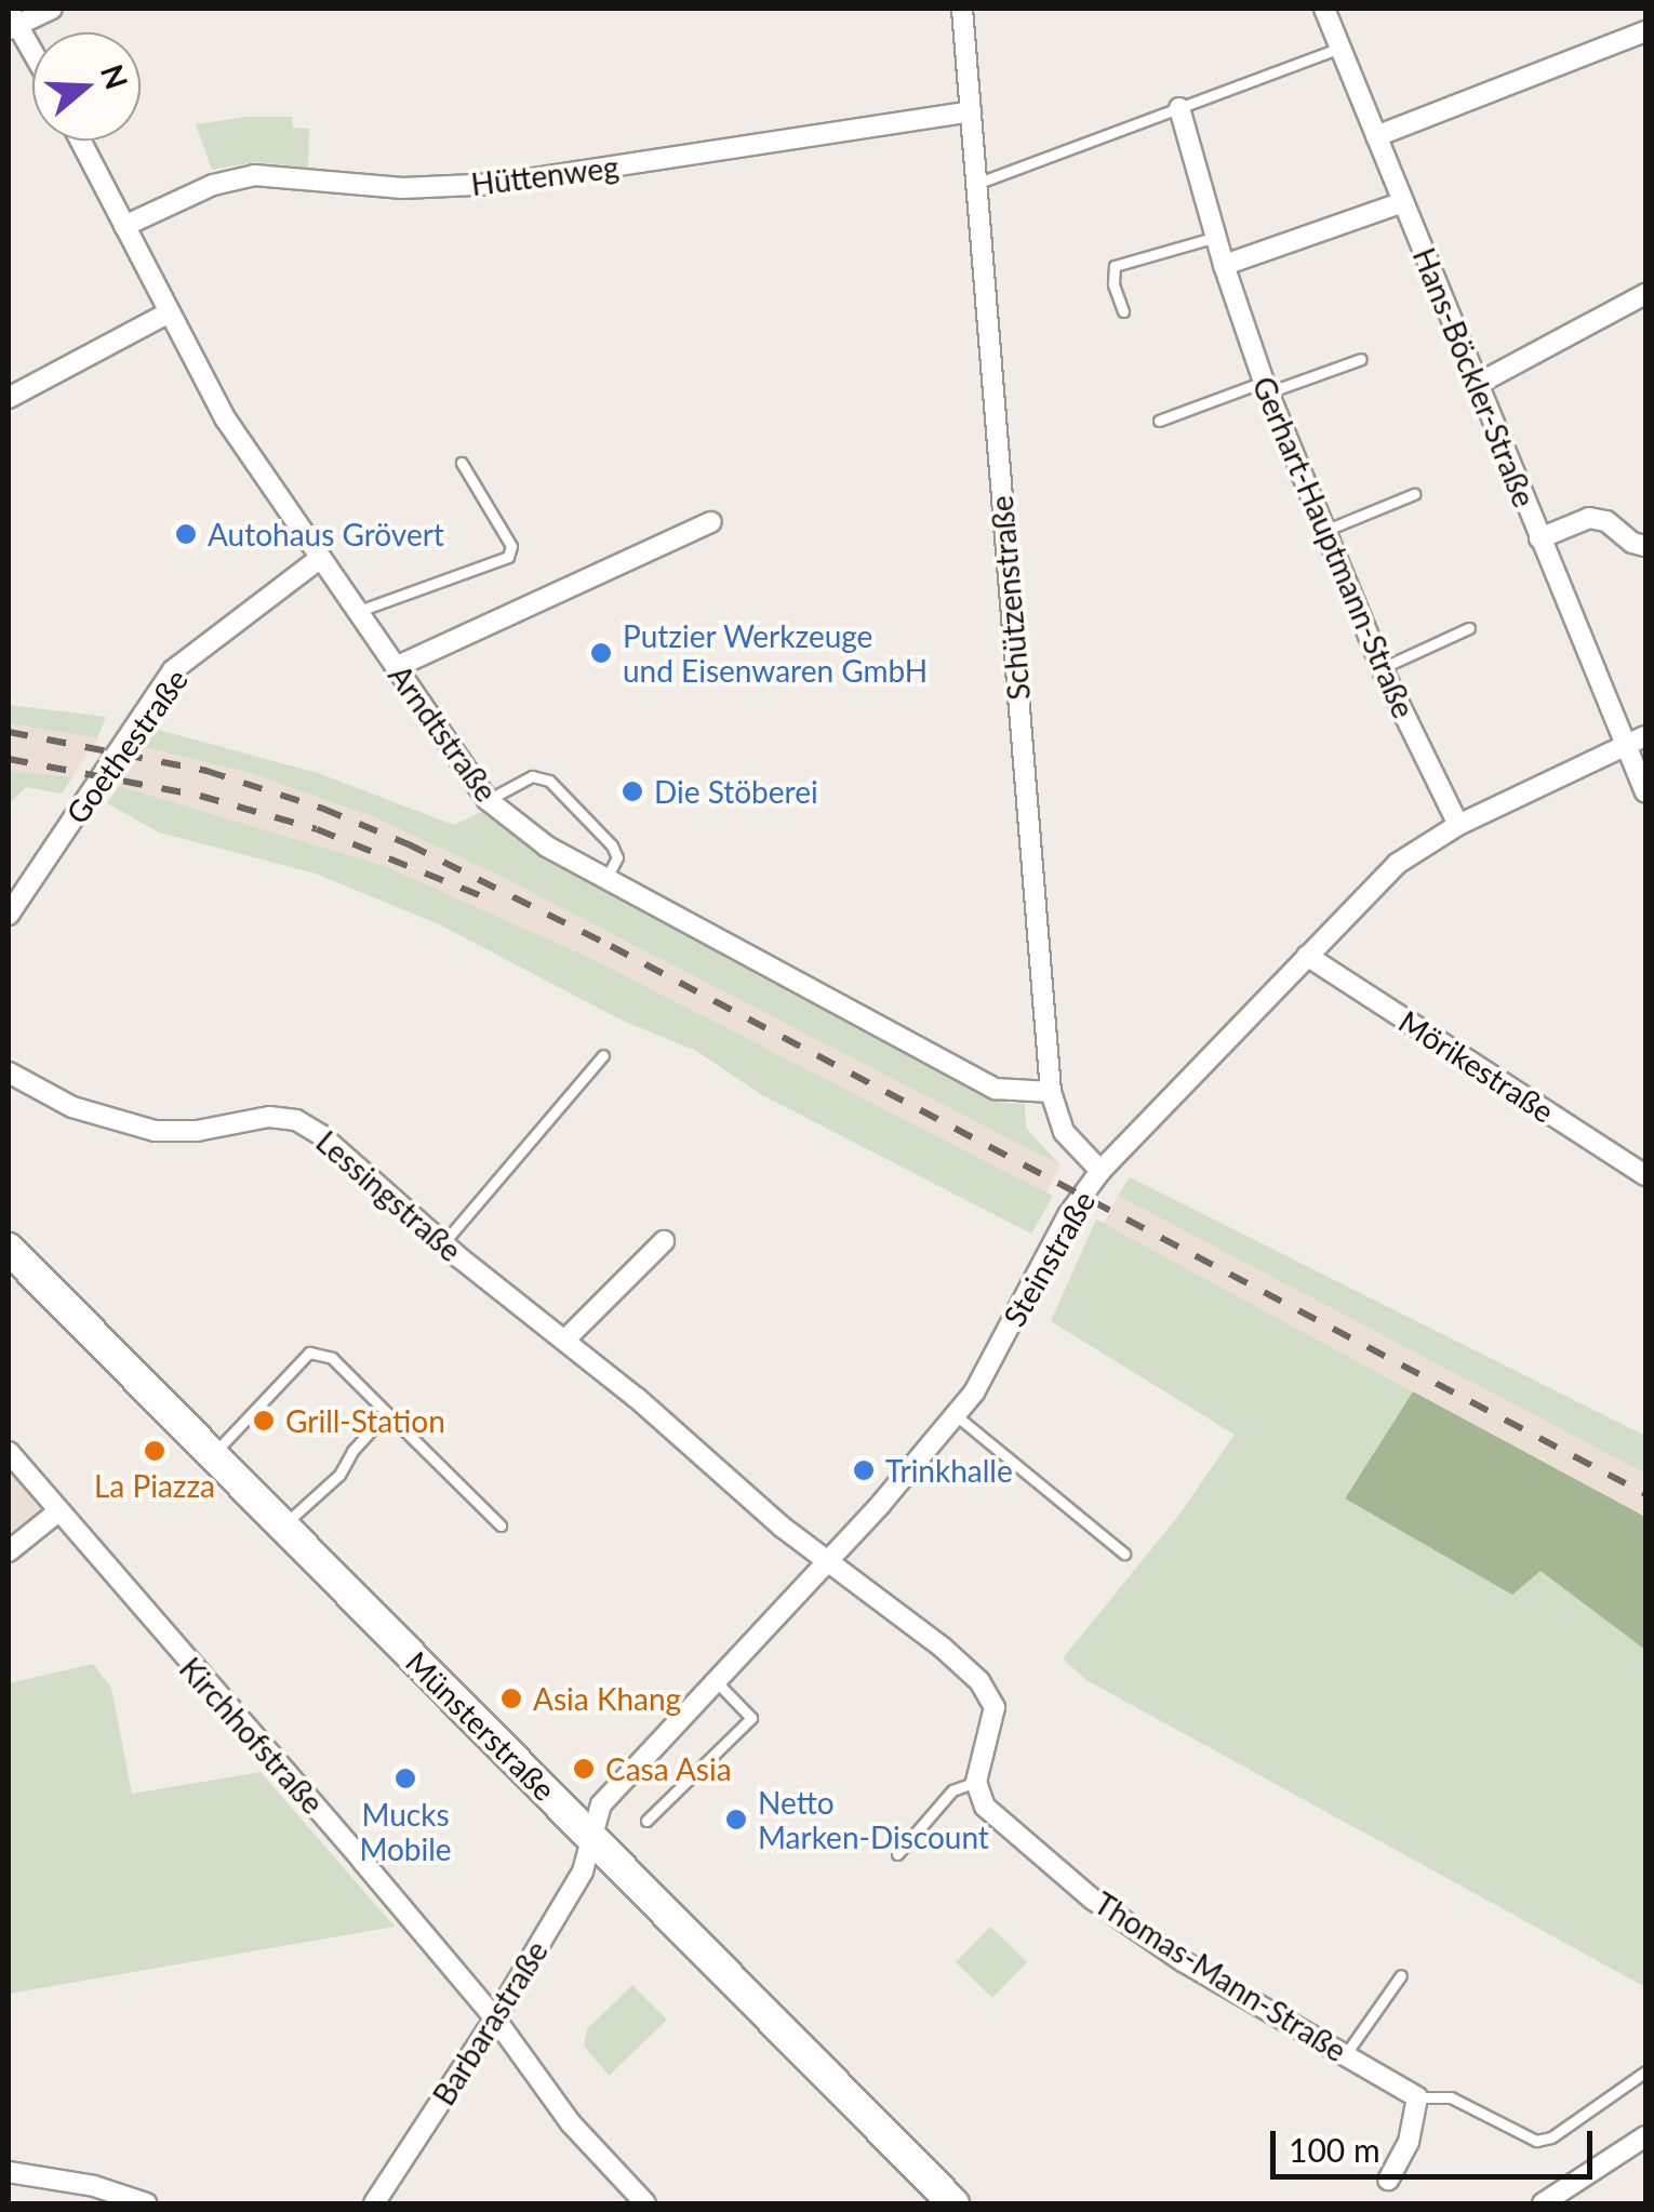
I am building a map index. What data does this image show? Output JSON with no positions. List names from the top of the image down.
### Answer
{
  "streets": {
    "main road": ["Münsterstraße"],
    "street": [
      "Hüttenweg",
      "Hans-Böckler-Straße",
      "Gerhart-Hauptmann-Straße",
      "Schützenstraße",
      "Arndtstraße",
      "Goethestraße",
      "Mörikestraße",
      "Lessingstraße",
      "Steinstraße",
      "Kirchhofstraße",
      "Thomas-Mann-Straße",
      "Barbarastraße"
    ]
  },
  "crossings": [
    ["Hüttenweg", "Schützenstraße"],
    ["Hüttenweg", "Arndtstraße"],
    ["Hans-Böckler-Straße", "Steinstraße"],
    ["Gerhart-Hauptmann-Straße", "Steinstraße"],
    ["Schützenstraße", "Arndtstraße"],
    ["Schützenstraße", "Steinstraße"],
    ["Arndtstraße", "Goethestraße"],
    ["Mörikestraße", "Steinstraße"],
    ["Lessingstraße", "Steinstraße"],
    ["Steinstraße", "Münsterstraße"],
    ["Steinstraße", "Barbarastraße"],
    ["Münsterstraße", "Barbarastraße"],
    ["Kirchhofstraße", "Barbarastraße"]
  ],
  "places": [
    "Autohaus Grövert",
    "Putzier Werkzeuge und Eisenwaren GmbH",
    "Die Stöberei",
    "Grill-Station",
    "La Piazza",
    "Trinkhalle",
    "Asia Khang",
    "Casa Asia",
    "Mucks Mobile",
    "Netto Marken-Discount"
  ],
  "scale_bar": "100 m",
  "north": "right"
}
